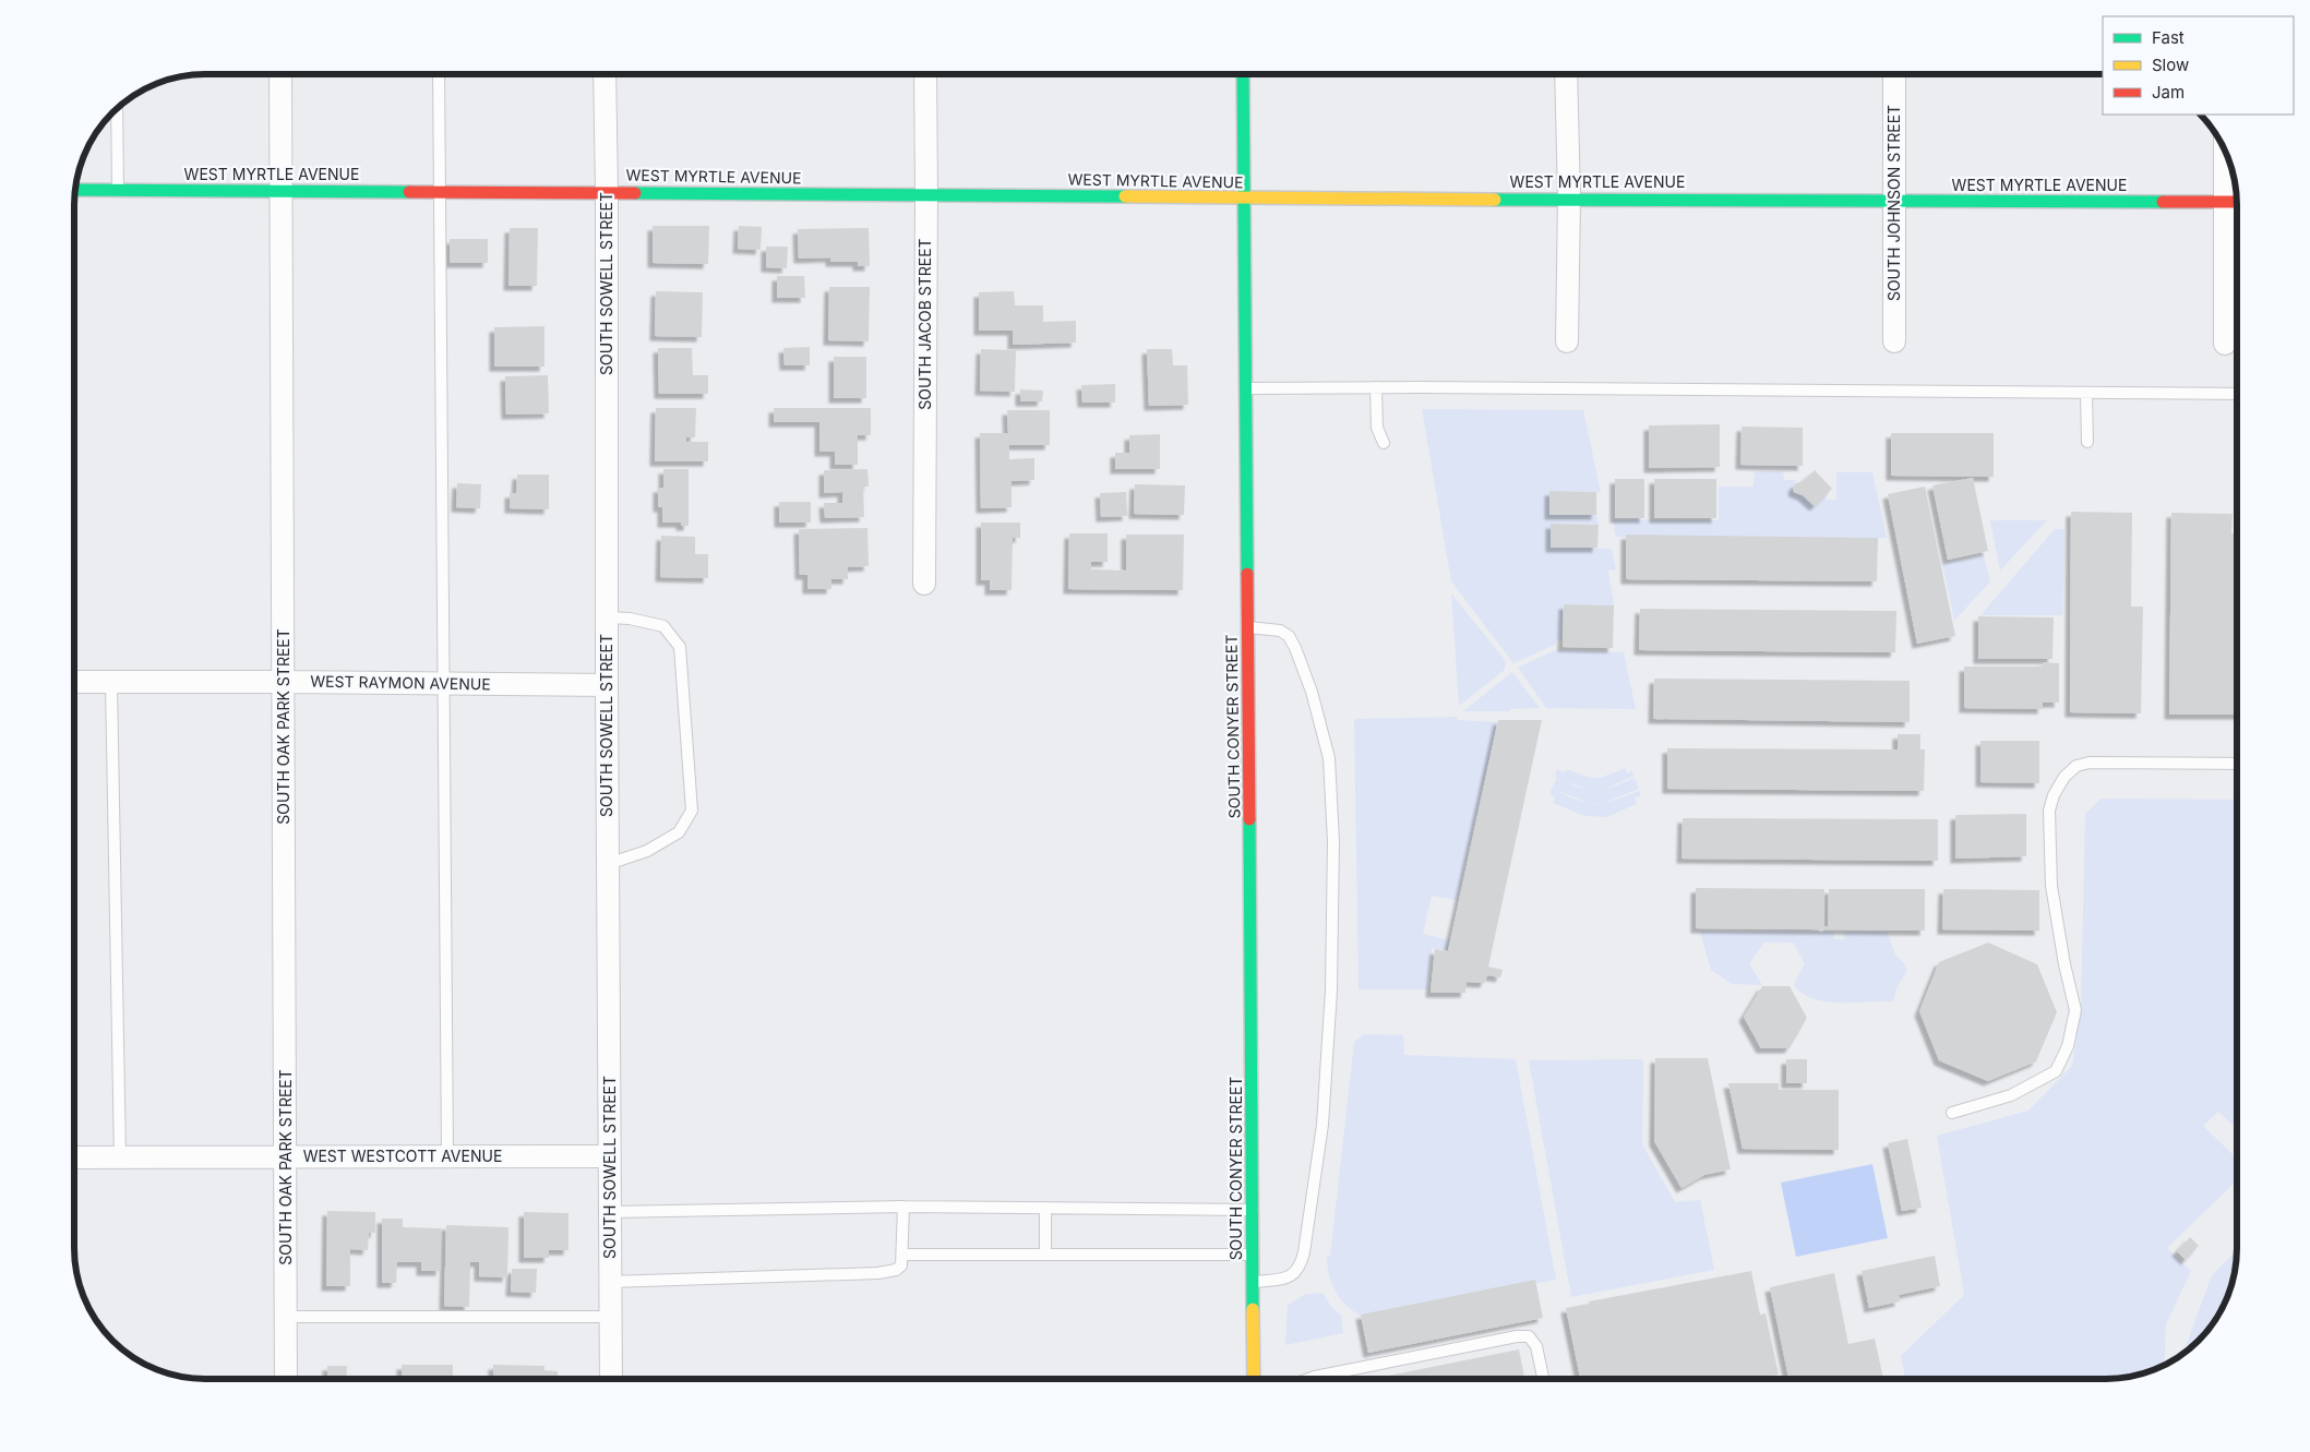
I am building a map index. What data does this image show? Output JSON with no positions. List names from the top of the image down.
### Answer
{
  "streets": {
    "street": [
      "WEST MYRTLE AVENUE",
      "SOUTH JOHNSON STREET",
      "SOUTH SOWELL STREET",
      "SOUTH JACOB STREET",
      "WEST RAYMON AVENUE",
      "SOUTH OAK PARK STREET",
      "SOUTH CONYER STREET",
      "WEST WESTCOTT AVENUE"
    ]
  },
  "crossings": [
    ["WEST MYRTLE AVENUE", "SOUTH JOHNSON STREET"],
    ["WEST MYRTLE AVENUE", "SOUTH SOWELL STREET"],
    ["WEST MYRTLE AVENUE", "SOUTH JACOB STREET"],
    ["WEST MYRTLE AVENUE", "SOUTH OAK PARK STREET"],
    ["WEST MYRTLE AVENUE", "SOUTH CONYER STREET"],
    ["SOUTH SOWELL STREET", "WEST RAYMON AVENUE"],
    ["SOUTH SOWELL STREET", "WEST WESTCOTT AVENUE"],
    ["WEST RAYMON AVENUE", "SOUTH OAK PARK STREET"],
    ["SOUTH OAK PARK STREET", "WEST WESTCOTT AVENUE"]
  ],
  "legend": ["Fast", "Slow", "Jam"]
}
